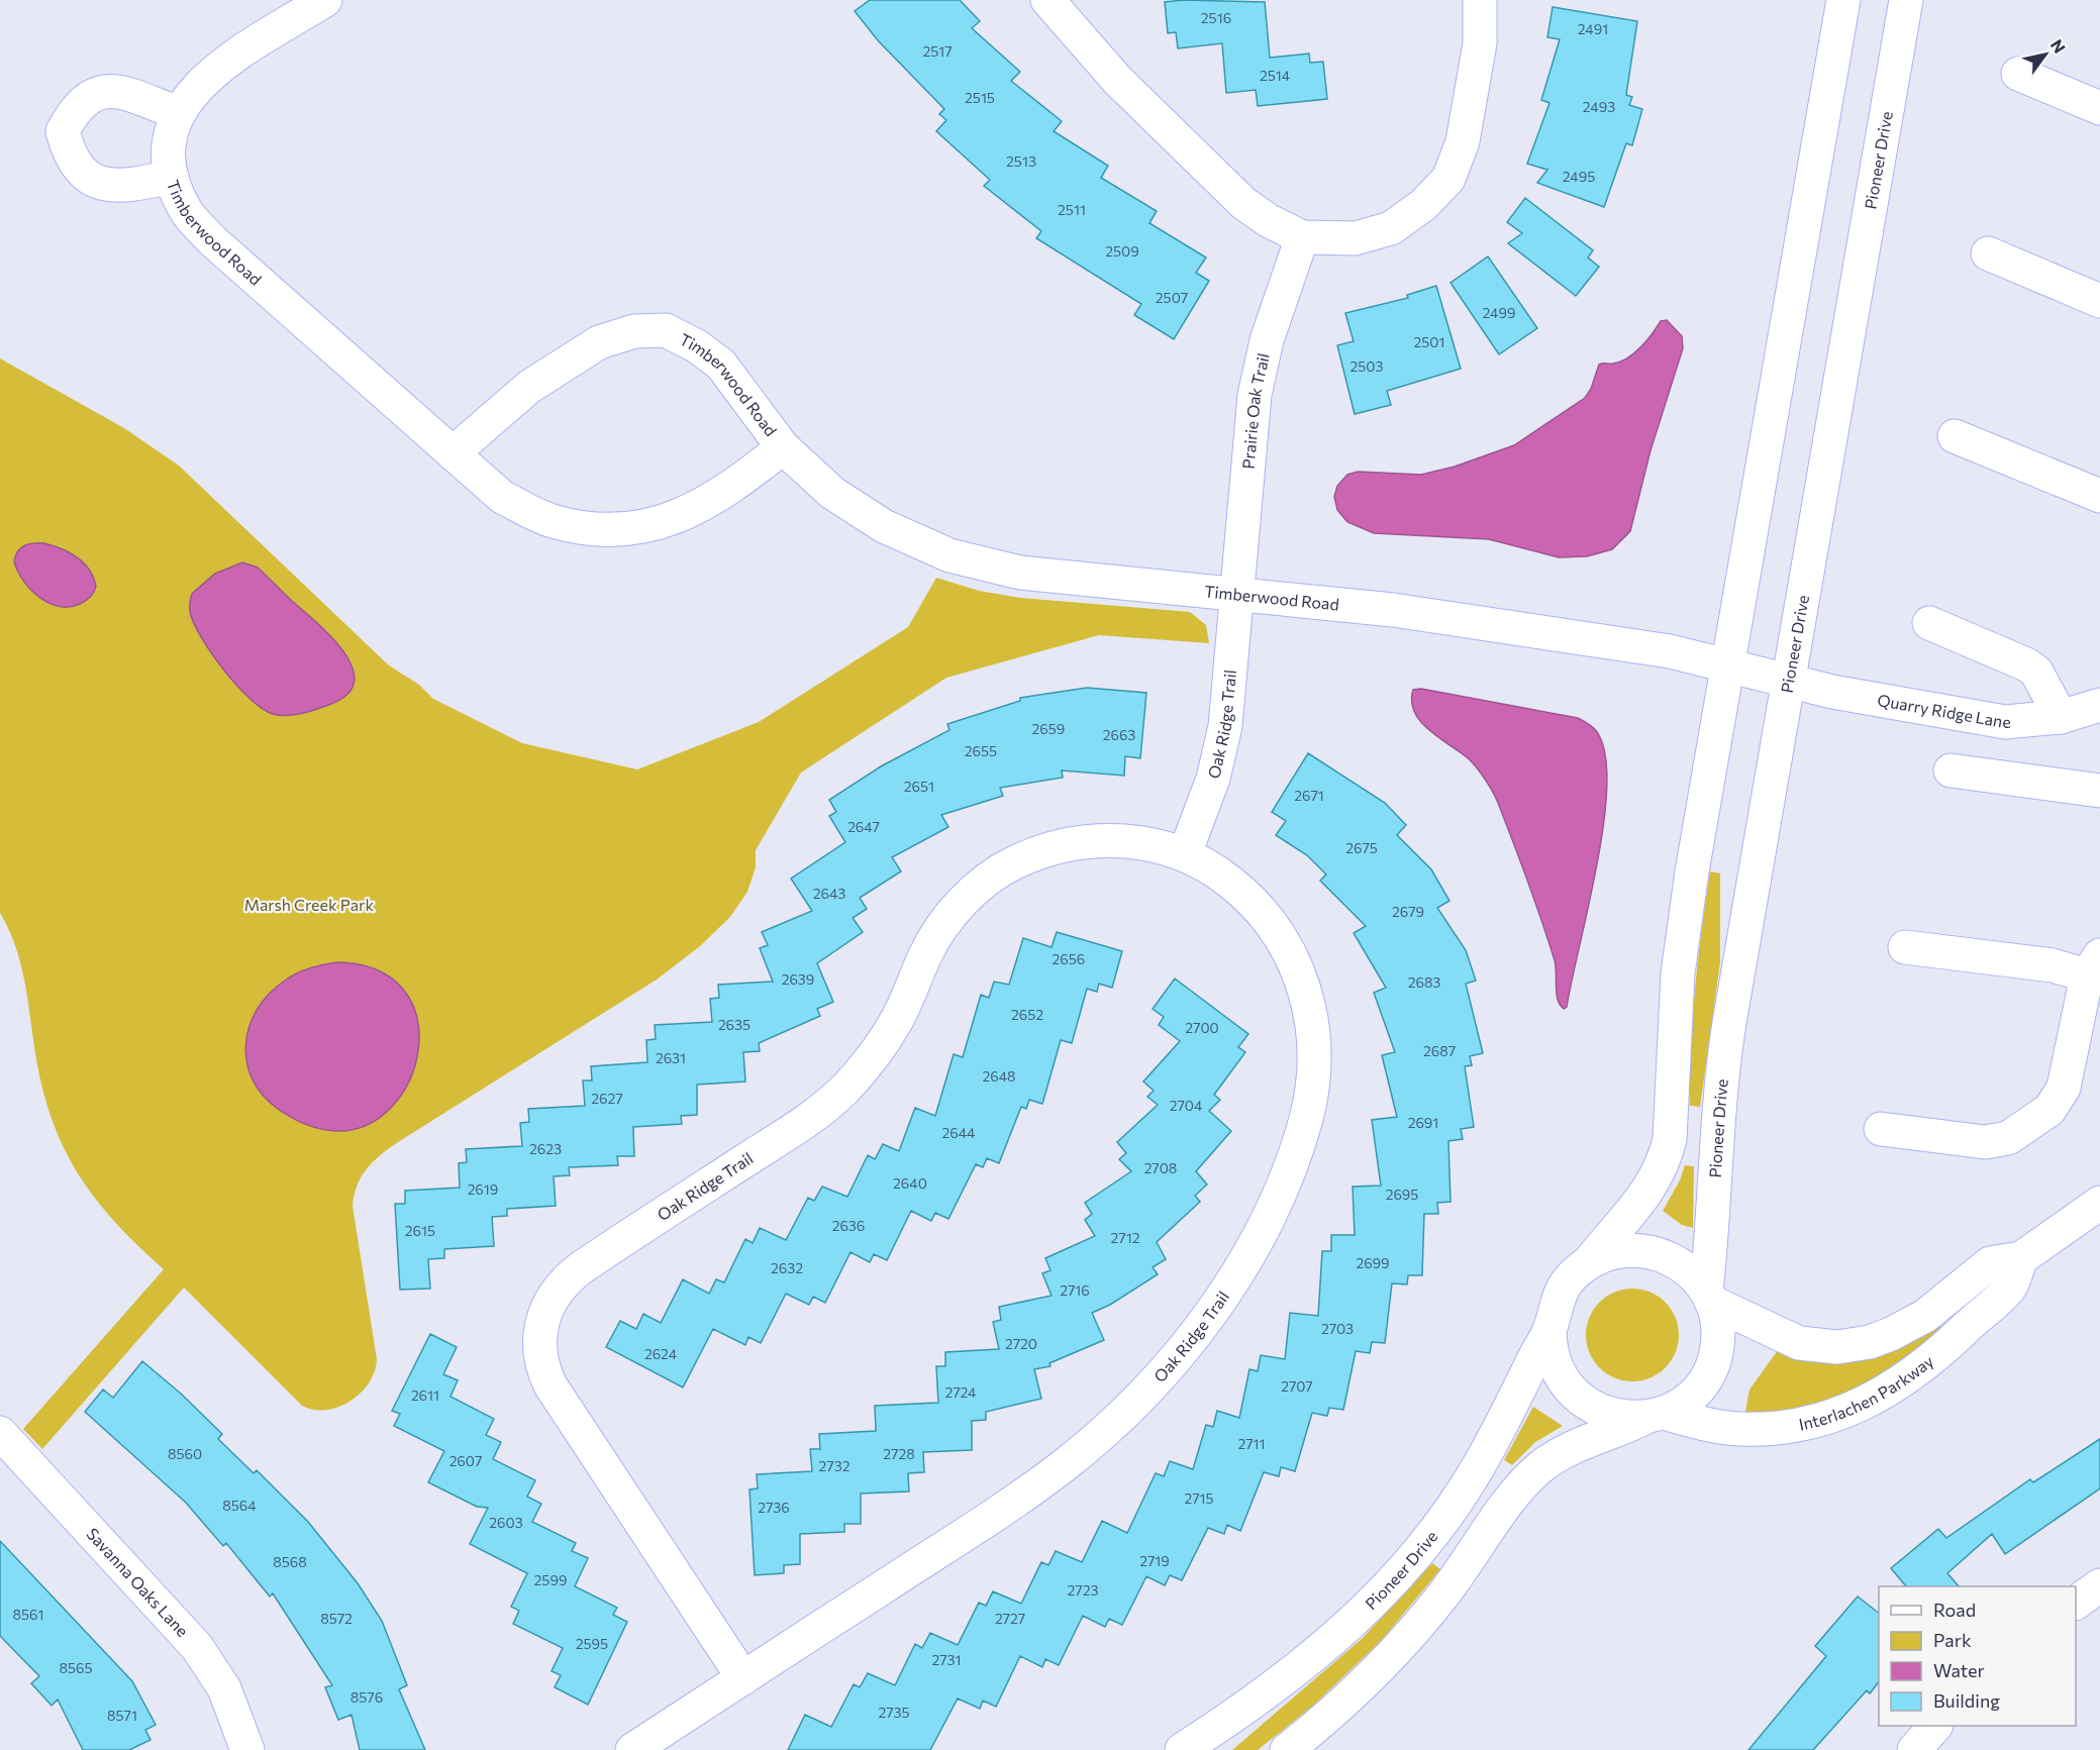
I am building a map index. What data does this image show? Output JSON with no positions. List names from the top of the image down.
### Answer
{
  "streets": {
    "street": [
      "Pioneer Drive",
      "Timberwood Road",
      "Prairie Oak Trail",
      "Quarry Ridge Lane",
      "Oak Ridge Trail",
      "Interlachen Parkway",
      "Savanna Oaks Lane"
    ]
  },
  "crossings": [
    ["Pioneer Drive", "Timberwood Road"],
    ["Pioneer Drive", "Quarry Ridge Lane"],
    ["Pioneer Drive", "Interlachen Parkway"],
    ["Timberwood Road", "Prairie Oak Trail"],
    ["Timberwood Road", "Quarry Ridge Lane"],
    ["Timberwood Road", "Oak Ridge Trail"],
    ["Prairie Oak Trail", "Oak Ridge Trail"]
  ],
  "parks": ["Marsh Creek Park"],
  "house_numbers": [
    "2516",
    "2491",
    "2517",
    "2514",
    "2515",
    "2493",
    "2513",
    "2495",
    "2511",
    "2509",
    "2507",
    "2499",
    "2501",
    "2503",
    "2659",
    "2663",
    "2655",
    "2651",
    "2671",
    "2647",
    "2675",
    "2643",
    "2679",
    "2656",
    "2639",
    "2683",
    "2652",
    "2635",
    "2700",
    "2687",
    "2631",
    "2648",
    "2627",
    "2704",
    "2691",
    "2644",
    "2623",
    "2708",
    "2640",
    "2619",
    "2695",
    "2636",
    "2615",
    "2712",
    "2699",
    "2632",
    "2716",
    "2703",
    "2720",
    "2624",
    "2707",
    "2724",
    "2611",
    "2711",
    "8560",
    "2728",
    "2607",
    "2732",
    "2715",
    "8564",
    "2736",
    "2603",
    "2719",
    "8568",
    "2599",
    "2723",
    "8561",
    "8572",
    "2727",
    "2595",
    "2731",
    "8565",
    "8576",
    "2735",
    "8571"
  ],
  "legend": [
    "Road",
    "Park",
    "Water",
    "Building"
  ],
  "north": "top right"
}
